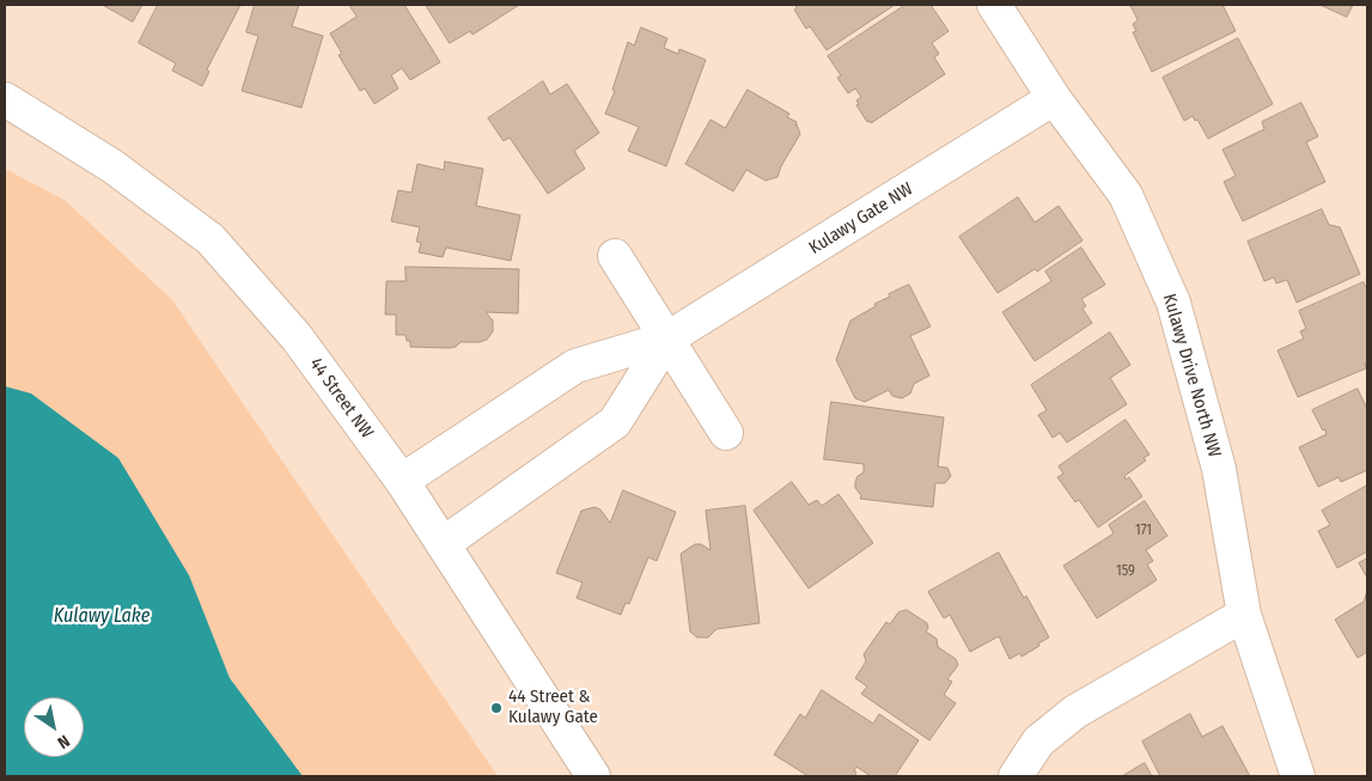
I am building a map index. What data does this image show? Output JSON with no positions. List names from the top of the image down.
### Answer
{
  "streets": {
    "street": ["Kulawy Gate NW", "Kulawy Drive North NW", "44 Street NW"]
  },
  "crossings": [
    ["Kulawy Gate NW", "Kulawy Drive North NW"],
    ["Kulawy Gate NW", "44 Street NW"]
  ],
  "water": ["Kulawy Lake"],
  "places": ["44 Street & Kulawy Gate"],
  "house_numbers": ["171", "159"],
  "north": "bottom right"
}
